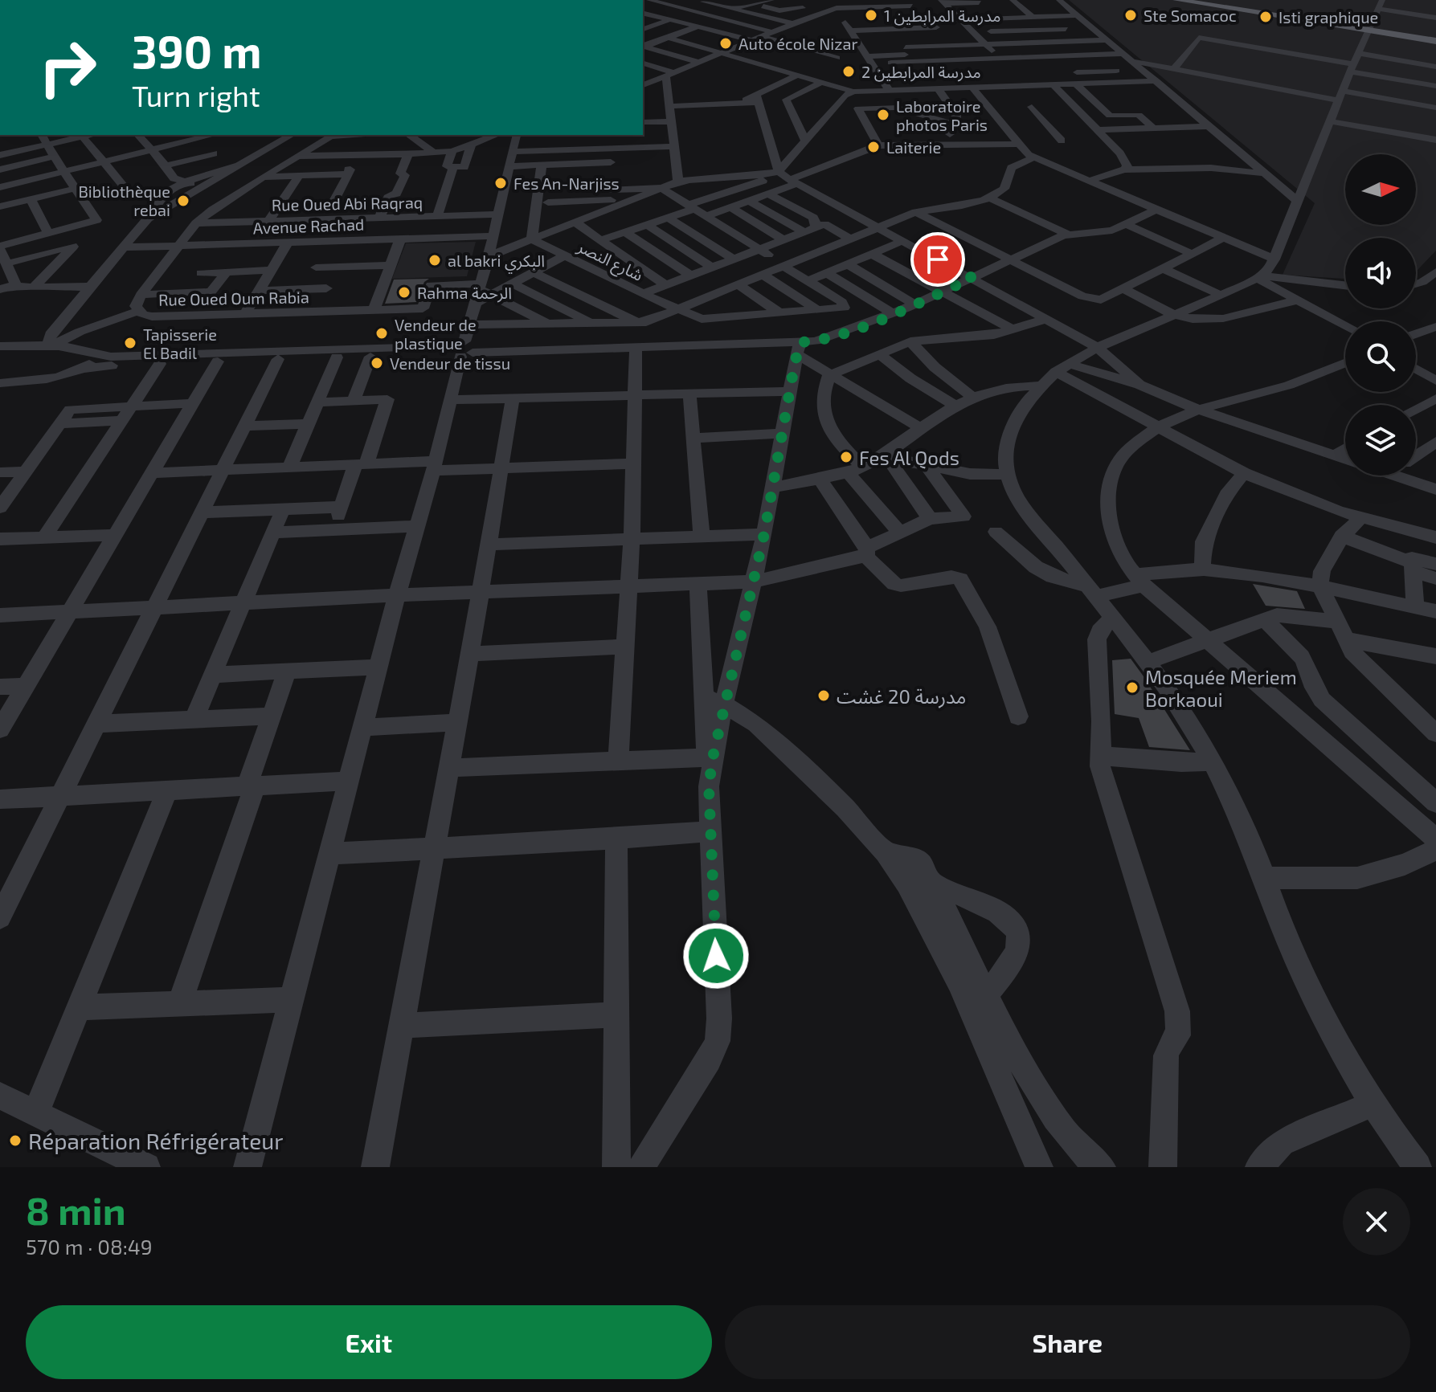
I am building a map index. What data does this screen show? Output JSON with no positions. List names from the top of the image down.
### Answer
{
  "streets": {
    "street": [
      "Rue Oued Abi Raqraq",
      "Avenue Rachad",
      "شارع النصر",
      "Rue Oued Oum Rabia"
    ]
  },
  "crossings": [
    ["Rue Oued Abi Raqraq", "Rue Oued Oum Rabia"],
    ["Avenue Rachad", "Rue Oued Oum Rabia"]
  ],
  "places": [
    "مدرسة المرابطين 1",
    "Ste Somacoc",
    "Isti graphique",
    "Auto école Nizar",
    "مدرسة المرابطين 2",
    "Laboratoire photos Paris",
    "Laiterie",
    "Fes An-Narjiss",
    "Bibliothèque rebai",
    "al bakri البكري",
    "Rahma الرحمة",
    "Vendeur de plastique",
    "Tapisserie El Badil",
    "Vendeur de tissu",
    "Fes Al Qods",
    "Mosquée Meriem Borkaoui",
    "مدرسة 20 غشت",
    "Réparation Réfrigérateur"
  ],
  "north": "right",
  "page": {
    "turn": ["390 m", "Turn right"],
    "heading": ["8 min", "570 m · 08:49"],
    "buttons": ["Exit", "Share"]
  }
}
